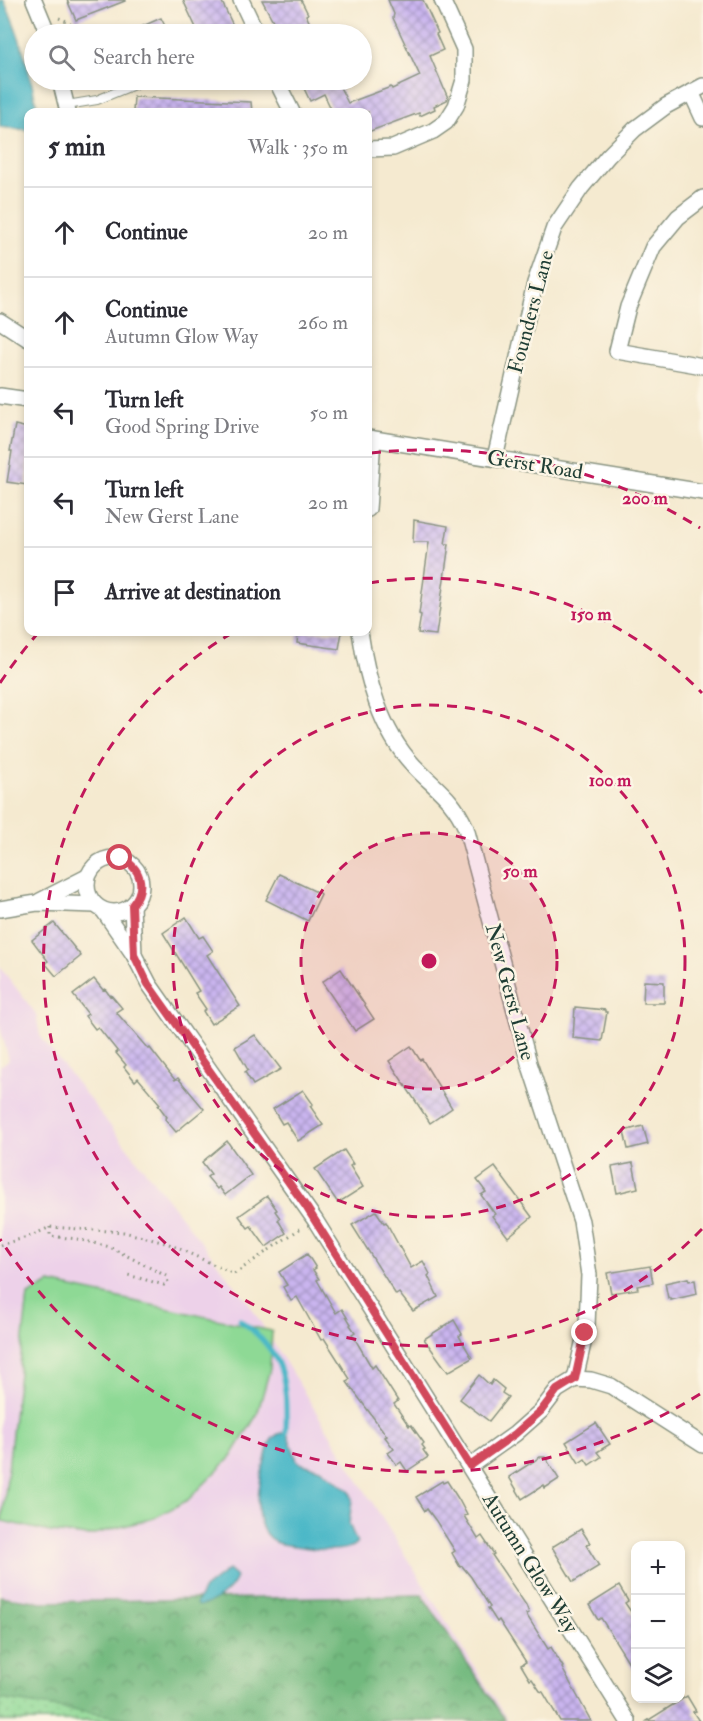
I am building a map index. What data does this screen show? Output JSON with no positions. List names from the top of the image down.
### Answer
{
  "streets": {
    "street": [
      "Founders Lane",
      "Gerst Road",
      "New Gerst Lane",
      "Autumn Glow Way"
    ]
  },
  "crossings": [
    ["Founders Lane", "Gerst Road"]
  ],
  "page": {
    "search": "Search here",
    "heading": ["5 min", "Walk · 350 m"],
    "list": [
      ["Continue", "20 m"],
      ["Continue", "Autumn Glow Way", "260 m"],
      ["Turn left", "Good Spring Drive", "50 m"],
      ["Turn left", "New Gerst Lane", "20 m"],
      "Arrive at destination"
    ],
    "map_buttons": ["+", "−"]
  },
  "rings": [
    "200 m",
    "150 m",
    "100 m",
    "50 m"
  ]
}
